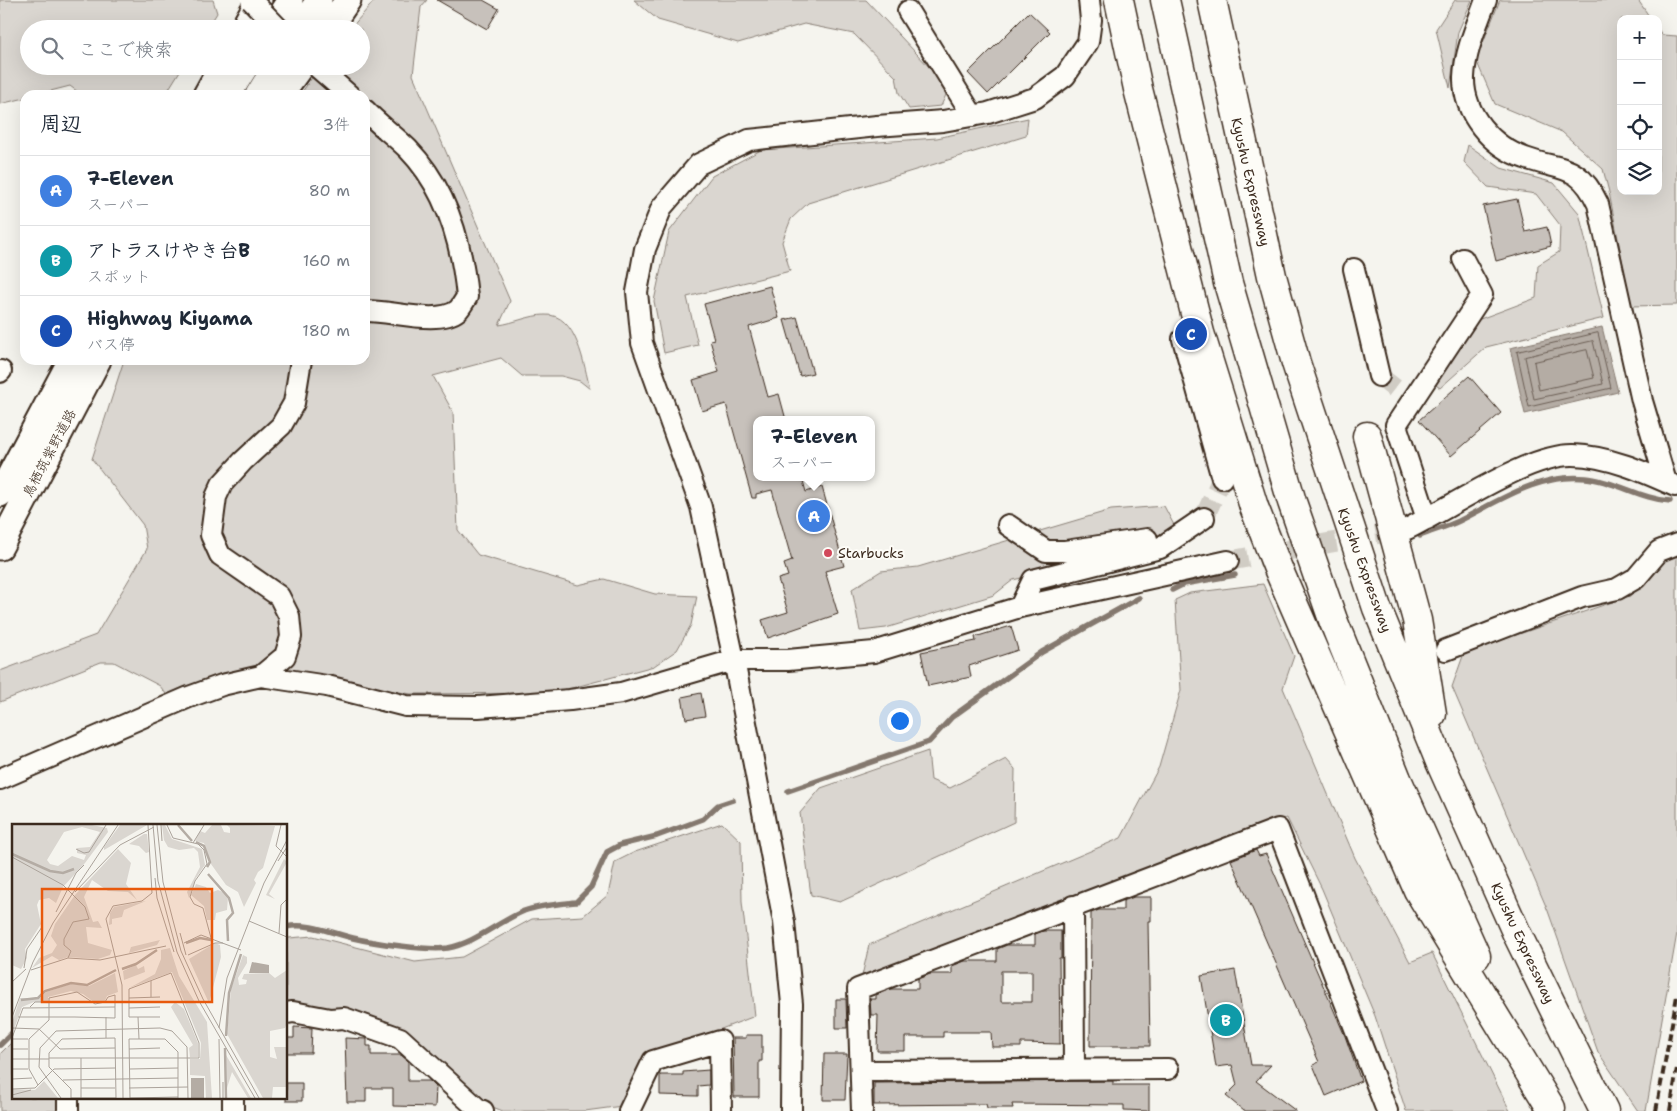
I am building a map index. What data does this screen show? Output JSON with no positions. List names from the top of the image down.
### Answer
{
  "streets": {
    "highway": ["Kyushu Expressway"],
    "main road": ["鳥栖筑紫野道路"]
  },
  "places": ["Starbucks"],
  "page": {
    "map_buttons": ["+", "−"],
    "search": "ここで検索",
    "heading": ["周辺", "3件"],
    "list": [
      {
        "mark": "A",
        "name": "7-Eleven",
        "note": "スーパー",
        "value": "80 m"
      },
      {
        "mark": "B",
        "name": "アトラスけやき台B",
        "note": "スポット",
        "value": "160 m"
      },
      {
        "mark": "C",
        "name": "Highway Kiyama",
        "note": "バス停",
        "value": "180 m"
      }
    ],
    "pins": ["C", "A", "B"],
    "popup": ["7-Eleven", "スーパー"]
  }
}
